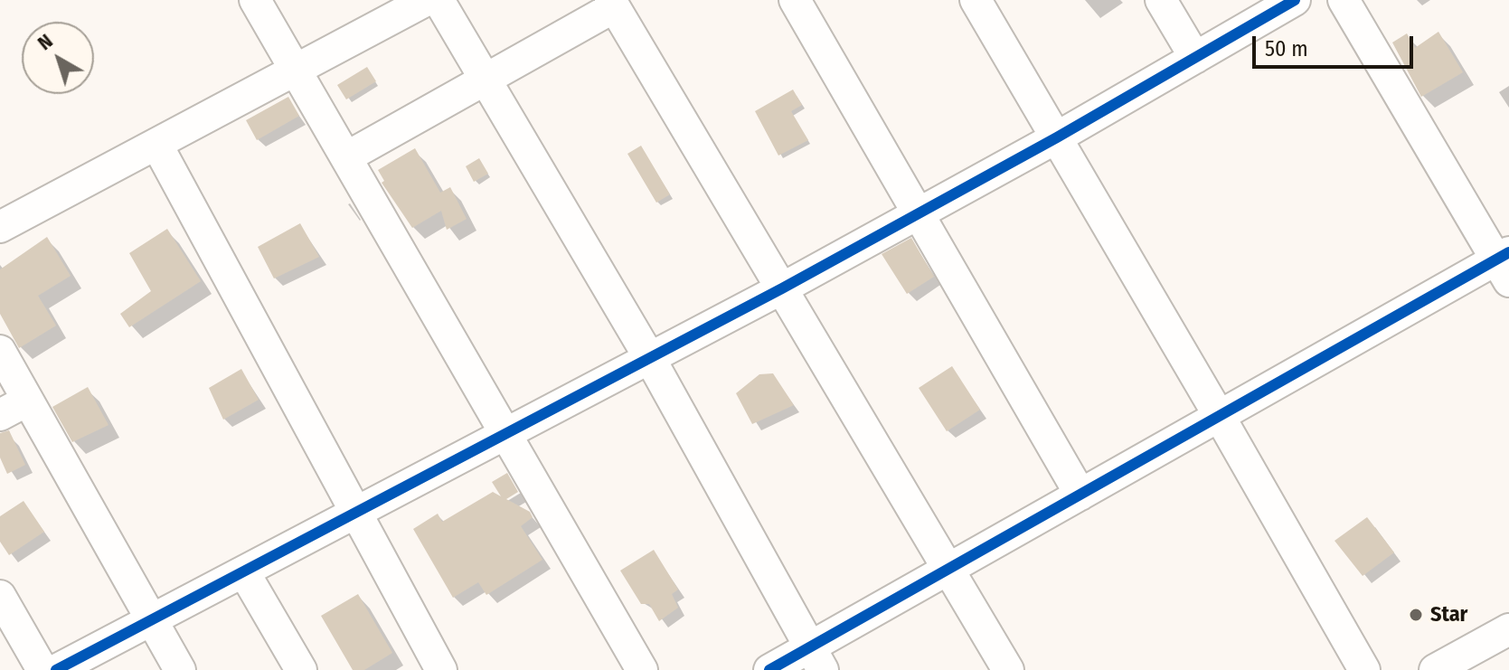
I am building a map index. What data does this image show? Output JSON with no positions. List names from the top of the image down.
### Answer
{
  "places": ["Star"],
  "scale_bar": "50 m",
  "north": "top left"
}
